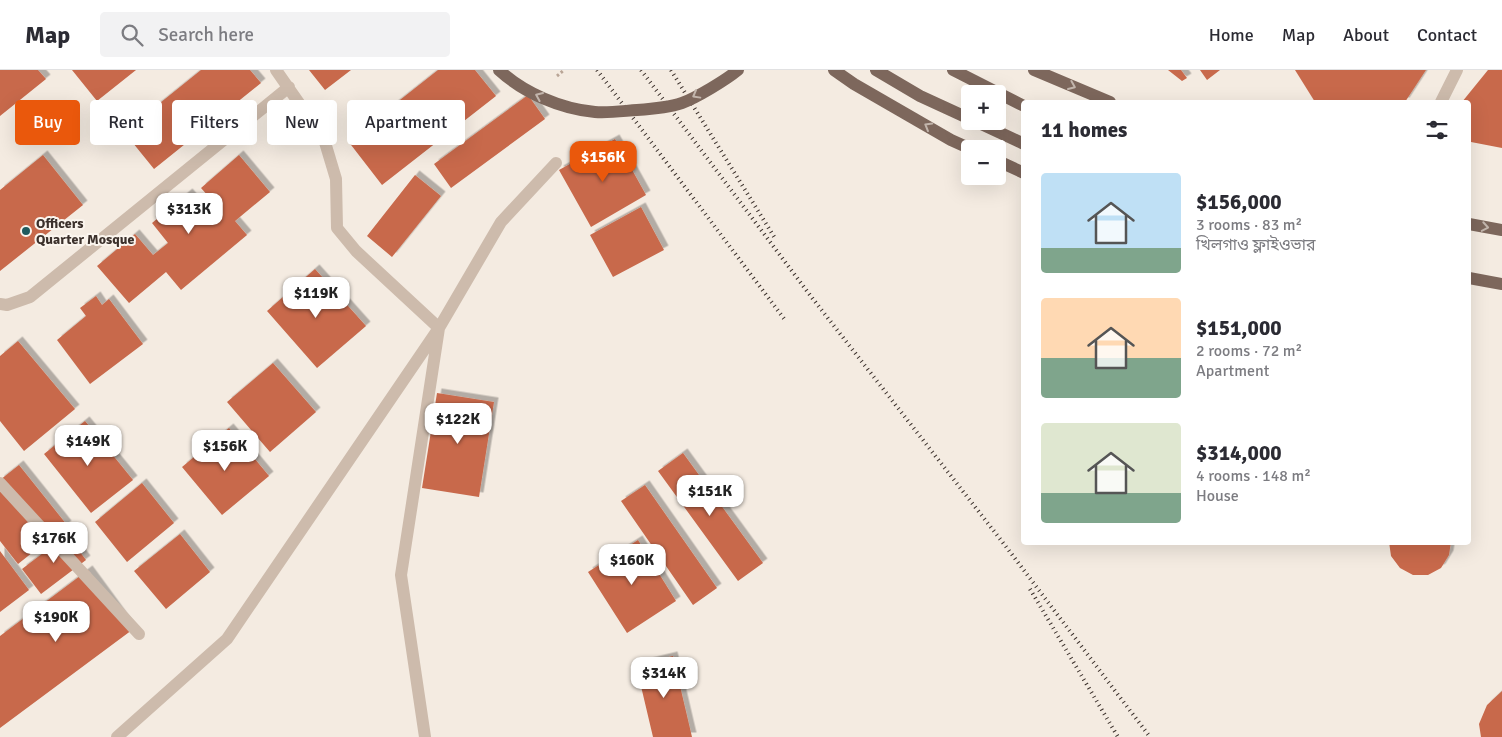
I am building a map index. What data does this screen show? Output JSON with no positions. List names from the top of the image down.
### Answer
{
  "places": ["Officers Quarter Mosque"],
  "page": {
    "header": "Map",
    "search": "Search here",
    "nav": [
      "Home",
      "Map",
      "About",
      "Contact"
    ],
    "map_buttons": ["+", "−"],
    "chip": [
      "Buy",
      "Rent",
      "Filters",
      "New",
      "Apartment"
    ],
    "heading": "11 homes",
    "price": [
      "$156K",
      "$313K",
      "$119K",
      "$122K",
      "$149K",
      "$156K",
      "$151K",
      "$176K",
      "$160K",
      "$190K",
      "$314K"
    ],
    "list": [
      {
        "name": "$156,000",
        "note": "3 rooms · 83 m² · খিলগাও ফ্লাইওভার"
      },
      {
        "name": "$151,000",
        "note": "2 rooms · 72 m² · Apartment"
      },
      {
        "name": "$314,000",
        "note": "4 rooms · 148 m² · House"
      }
    ]
  }
}
